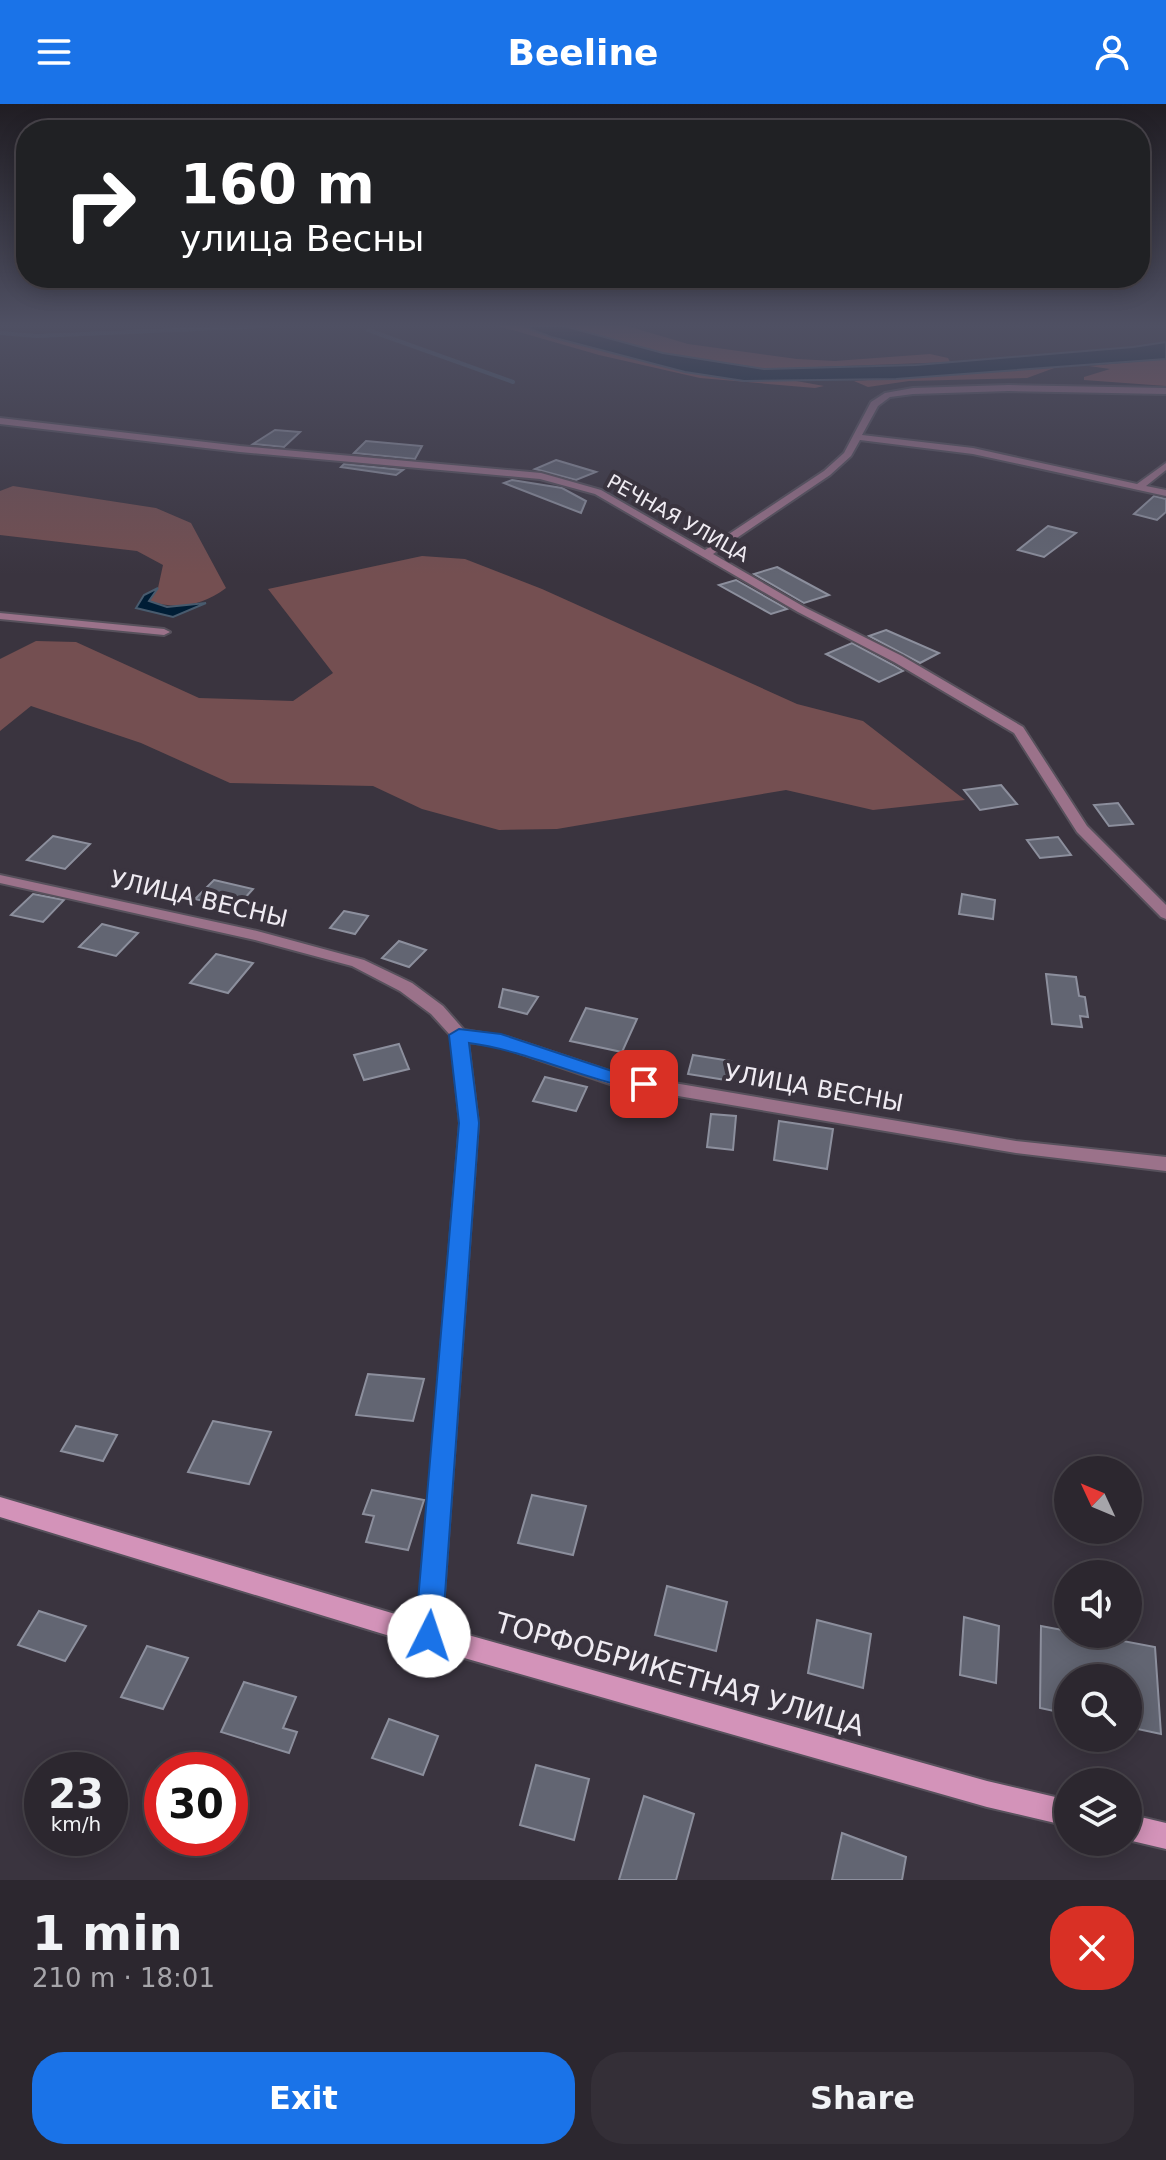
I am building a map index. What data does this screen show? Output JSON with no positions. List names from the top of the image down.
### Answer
{
  "streets": {
    "street": ["РЕЧНАЯ УЛИЦА", "УЛИЦА ВЕСНЫ", "ТОРФОБРИКЕТНАЯ УЛИЦА"]
  },
  "north": "top left",
  "page": {
    "header": "Beeline",
    "turn": ["160 m", "улица Весны"],
    "speed": "23 km/h",
    "limit": "30",
    "heading": ["1 min", "210 m · 18:01"],
    "buttons": ["Exit", "Share"]
  }
}
